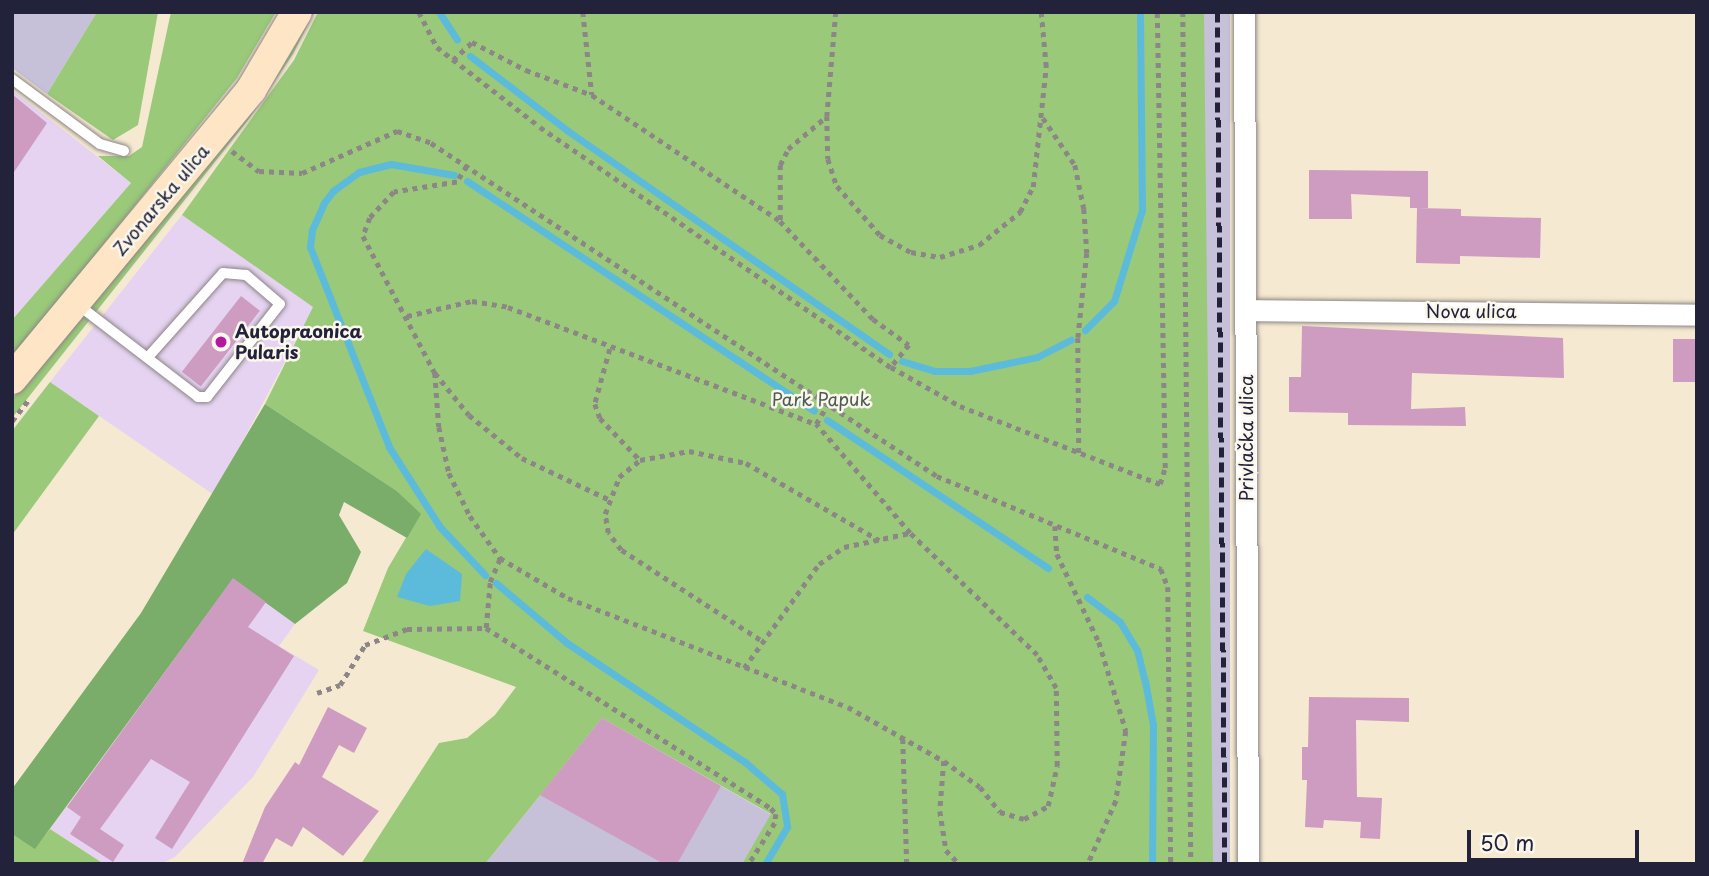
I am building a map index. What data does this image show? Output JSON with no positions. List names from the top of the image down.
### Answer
{
  "streets": {
    "main road": ["Zvonarska ulica"],
    "street": ["Nova ulica", "Privlačka ulica"]
  },
  "crossings": [
    ["Nova ulica", "Privlačka ulica"]
  ],
  "parks": ["Park Papuk"],
  "places": ["Autopraonica Pularis"],
  "scale_bar": "50 m"
}
